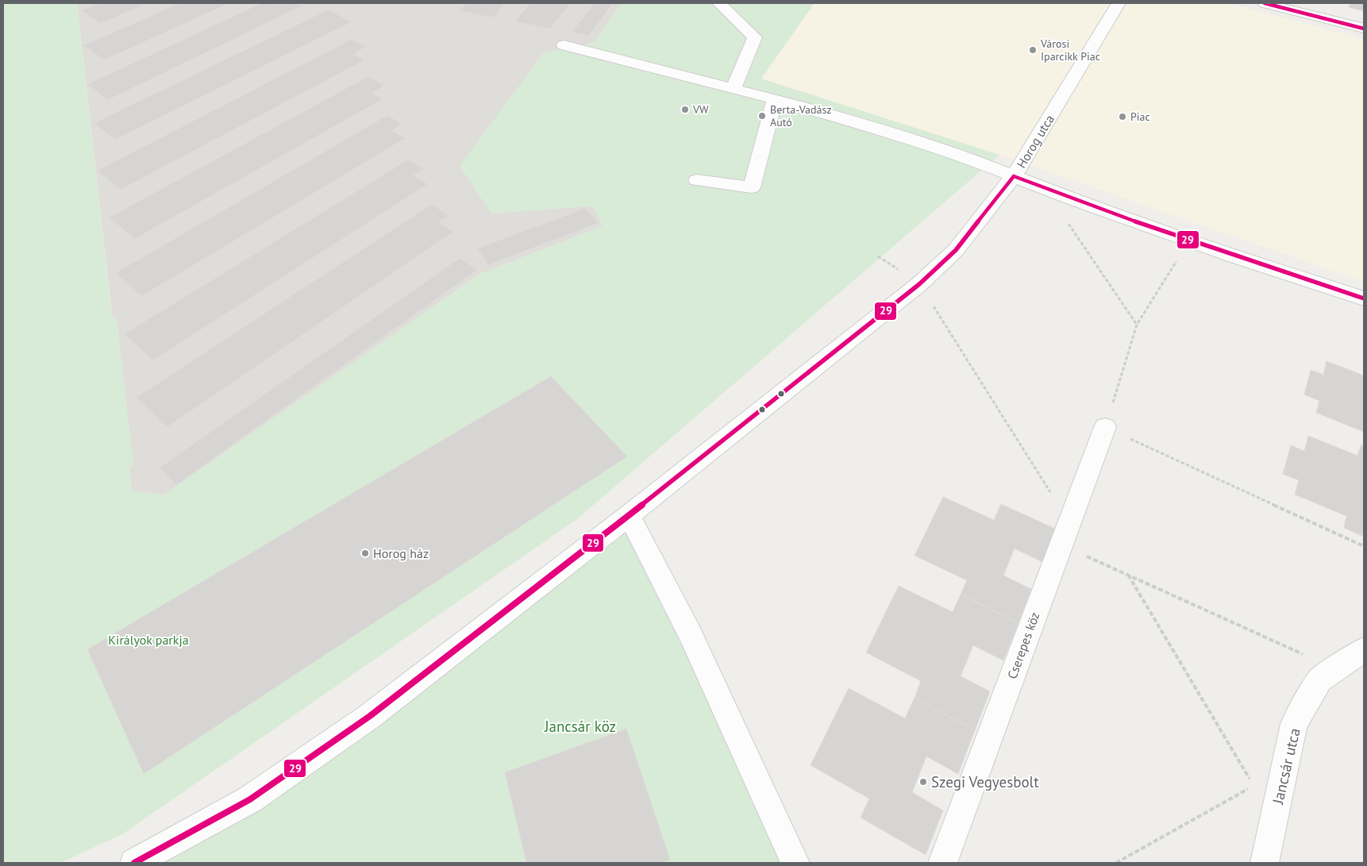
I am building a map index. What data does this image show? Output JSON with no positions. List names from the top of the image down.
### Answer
{
  "streets": {
    "street": ["Horog utca", "Cserepes köz", "Jancsár utca"]
  },
  "parks": ["Királyok parkja", "Jancsár köz"],
  "places": [
    "Városi Iparcikk Piac",
    "VW",
    "Berta-Vadász Autó",
    "Piac",
    "Horog ház",
    "Szegi Vegyesbolt"
  ],
  "lines": ["transit line 29"]
}
